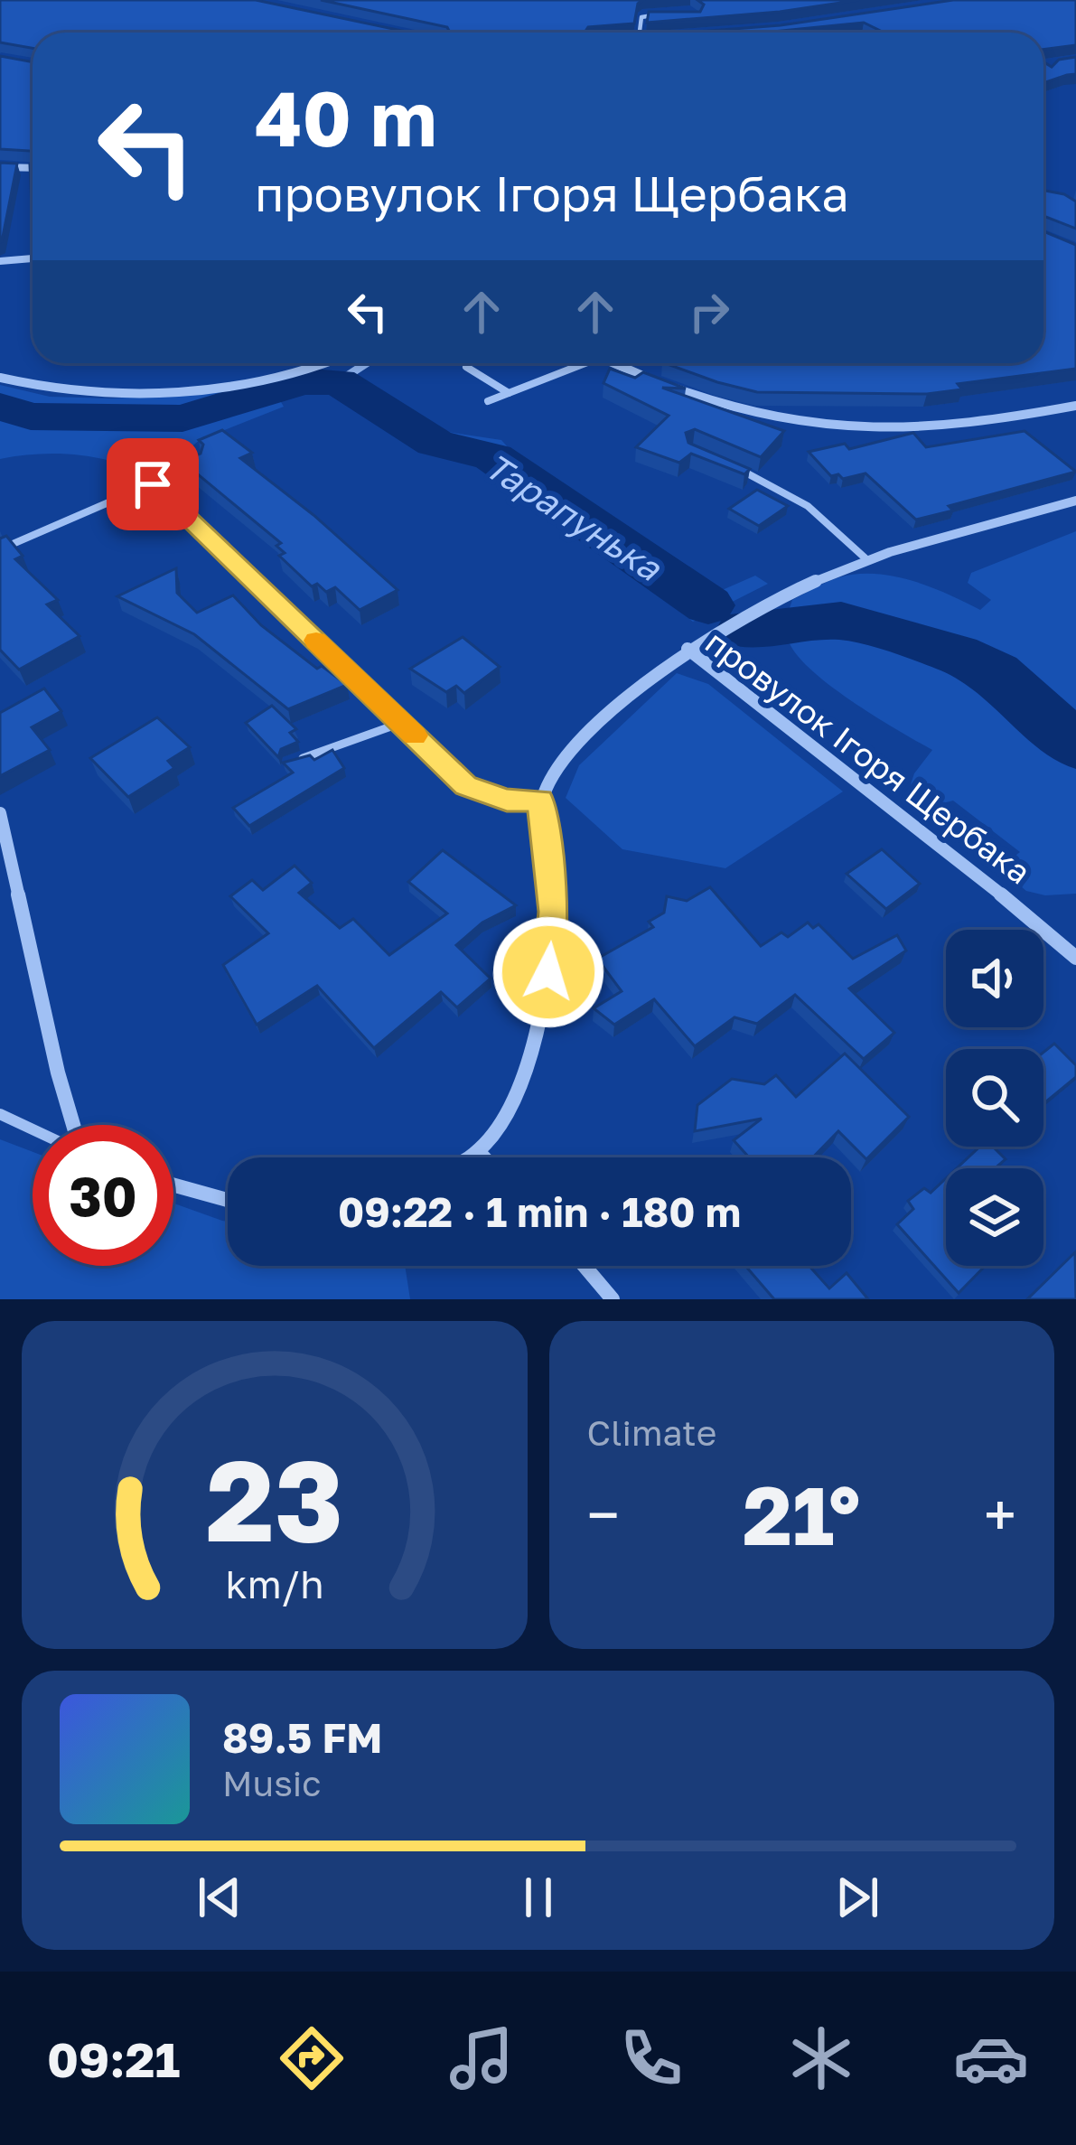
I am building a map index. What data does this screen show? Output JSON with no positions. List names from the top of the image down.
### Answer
{
  "streets": {
    "street": ["провулок Ігоря Щербака"]
  },
  "water": ["Тарапунька"],
  "page": {
    "turn": ["40 m", "провулок Ігоря Щербака"],
    "limit": "30",
    "trip": "09:22 · 1 min · 180 m",
    "tile": "Climate",
    "heat": ["−", "21°", "+"],
    "song": ["89.5 FM", "Music"],
    "tabs": "09:21",
    "gauge": ["23", "km/h"]
  }
}
